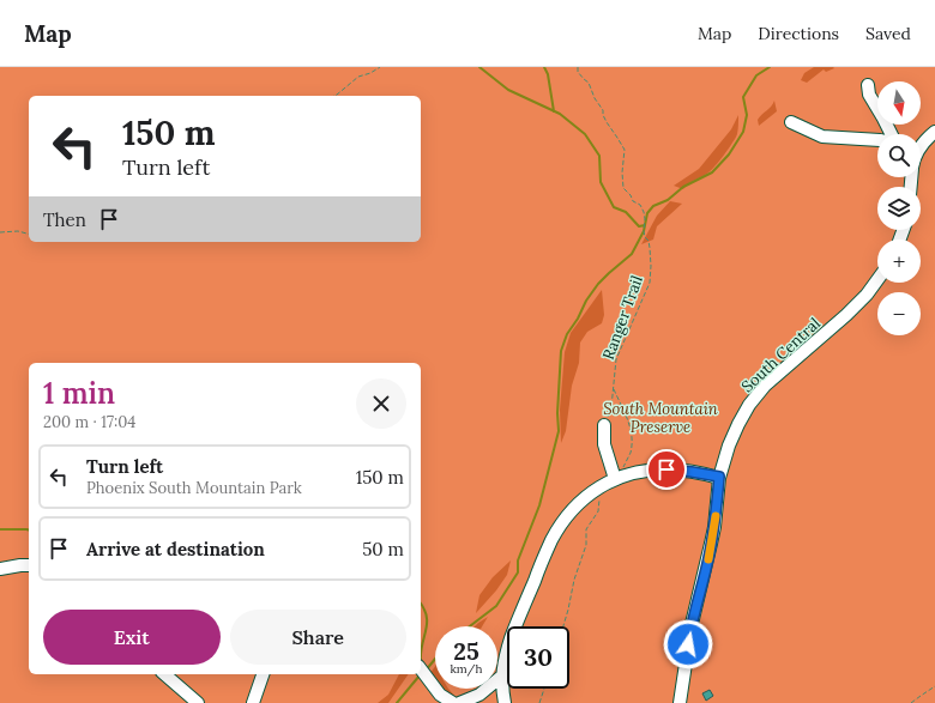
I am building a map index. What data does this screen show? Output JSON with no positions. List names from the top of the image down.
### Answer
{
  "streets": {
    "street": ["South Central"],
    "path": ["Ranger Trail"]
  },
  "parks": ["South Mountain Preserve"],
  "north": "bottom",
  "page": {
    "header": "Map",
    "nav": ["Map", "Directions", "Saved"],
    "map_buttons": ["+", "−"],
    "turn": ["150 m", "Turn left"],
    "then": "Then",
    "heading": ["1 min", "200 m · 17:04"],
    "list": [
      {
        "name": "Turn left",
        "note": "Phoenix South Mountain Park",
        "value": "150 m"
      },
      {
        "name": "Arrive at destination",
        "value": "50 m"
      }
    ],
    "buttons": ["Exit", "Share"],
    "speed": "25 km/h",
    "limit": "30"
  }
}
